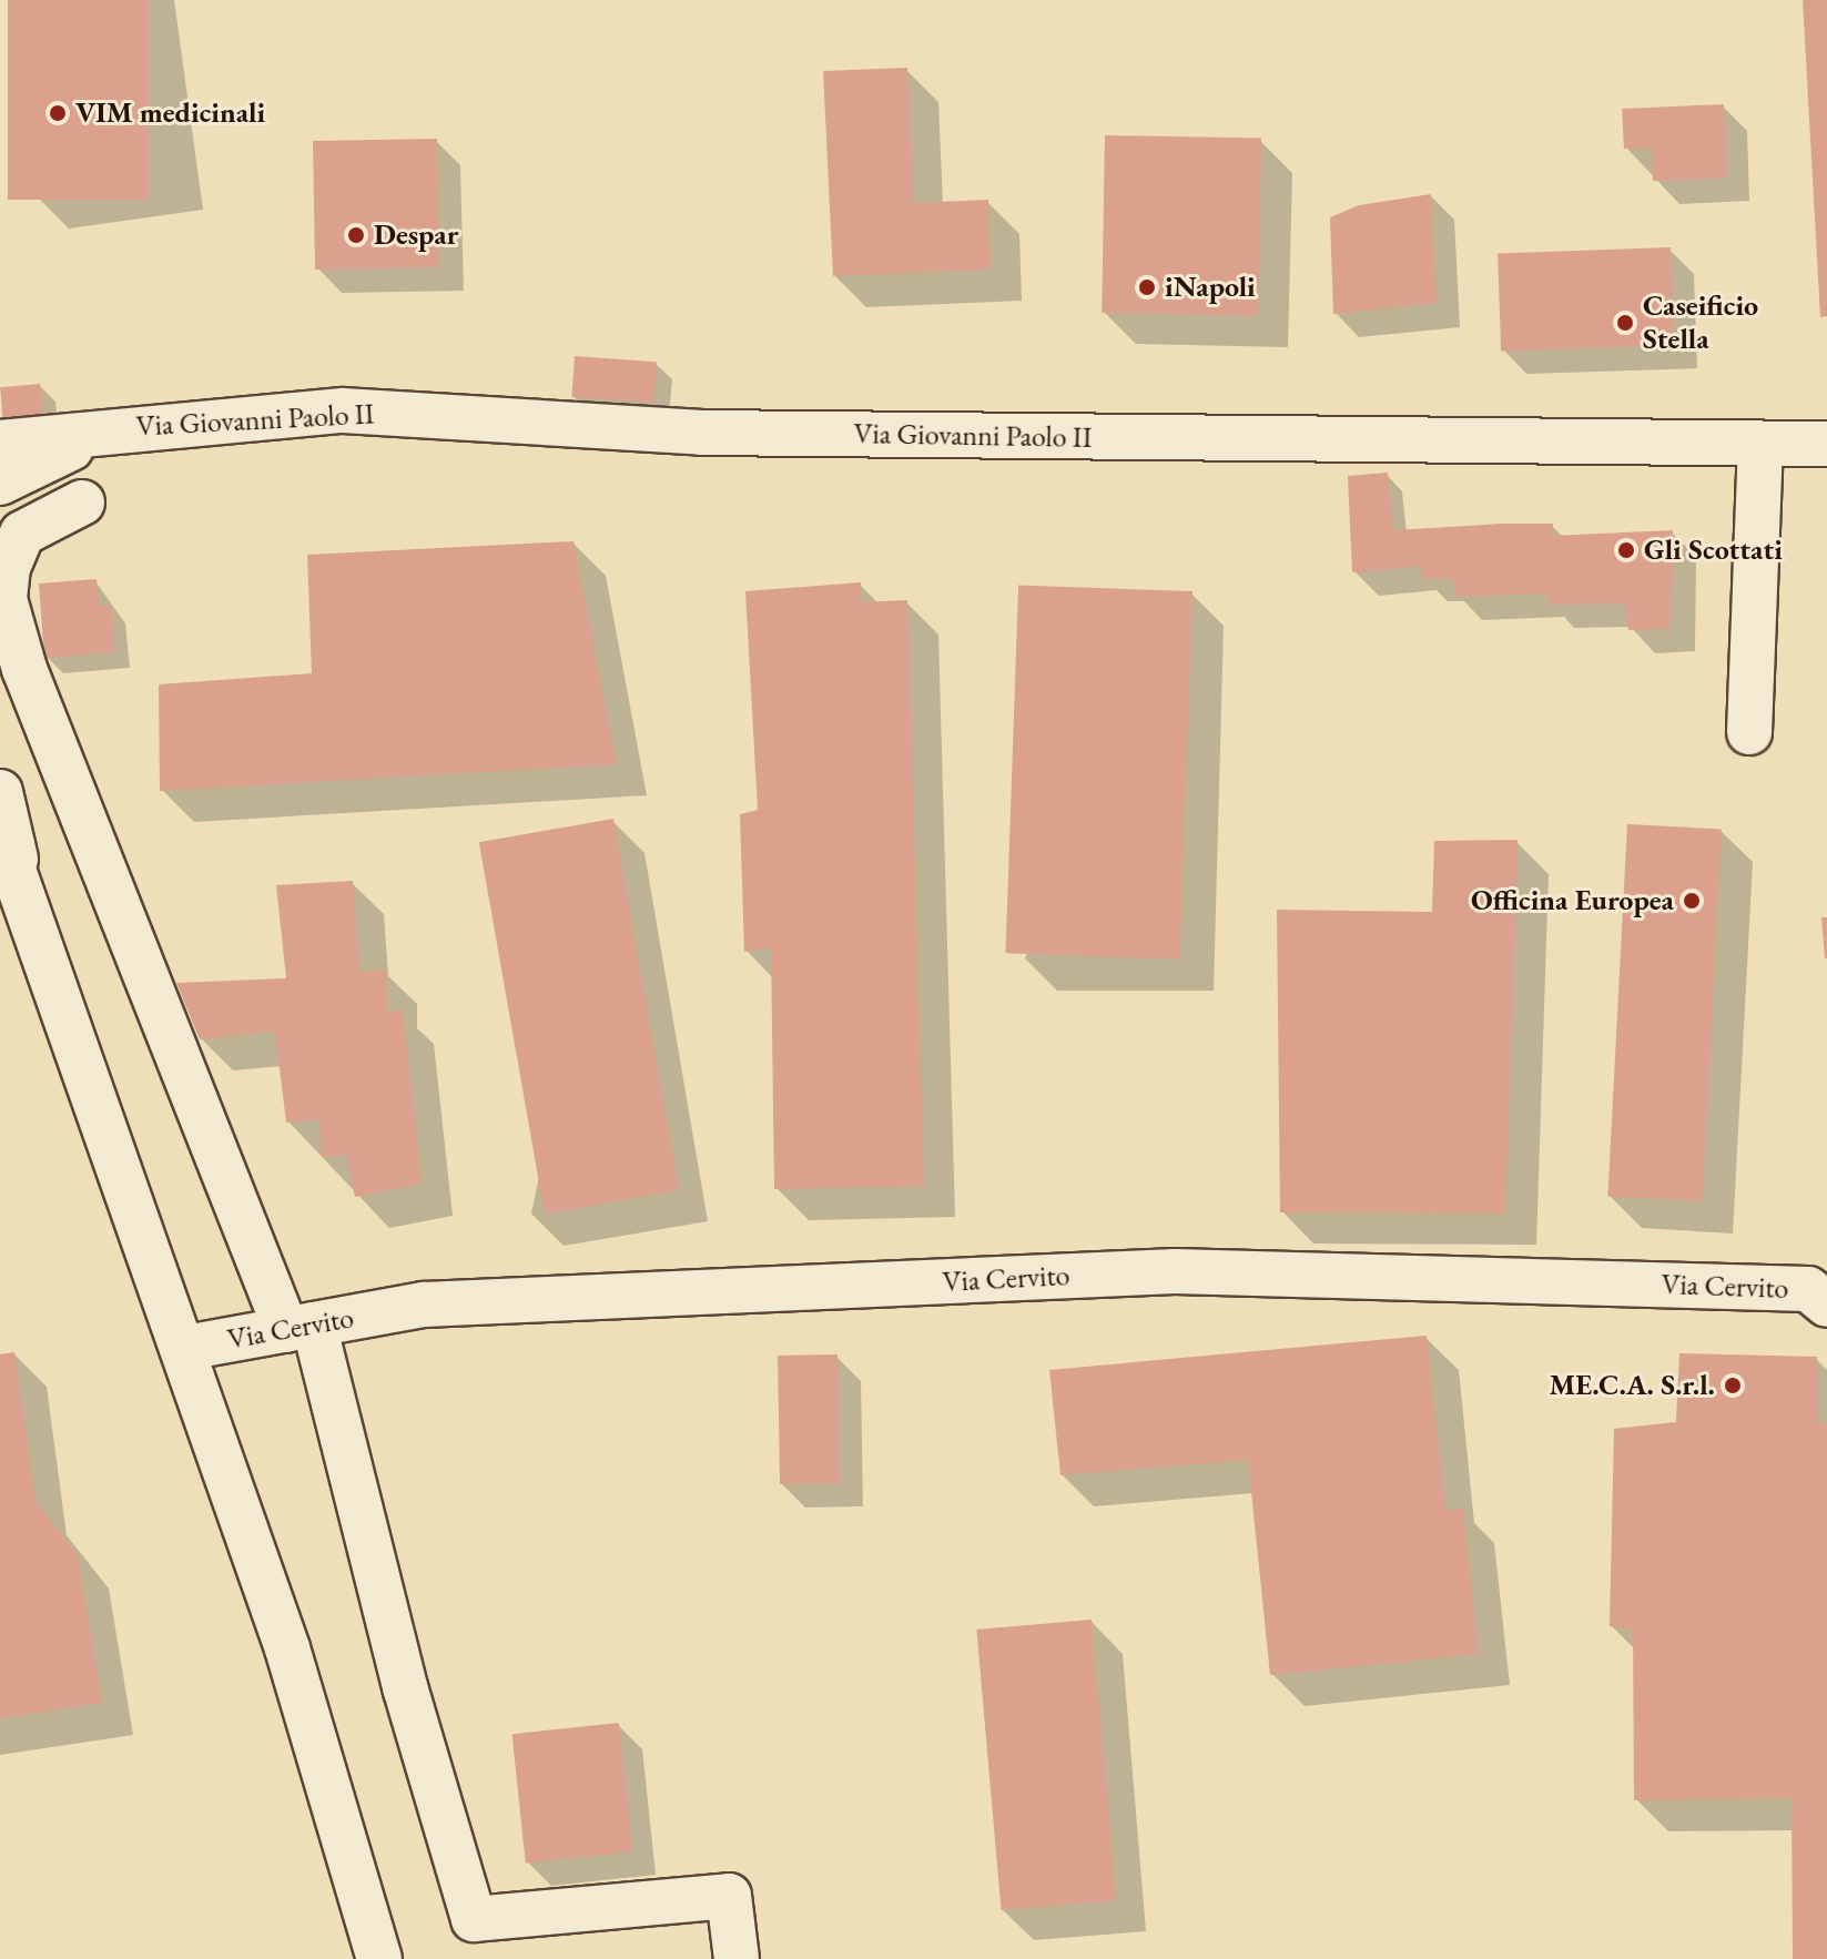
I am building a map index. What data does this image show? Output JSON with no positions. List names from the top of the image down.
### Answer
{
  "streets": {
    "street": ["Via Giovanni Paolo II", "Via Cervito"]
  },
  "places": [
    "VIM medicinali",
    "Despar",
    "iNapoli",
    "Caseificio Stella",
    "Gli Scottati",
    "Officina Europea",
    "ME.C.A. S.r.l."
  ]
}
